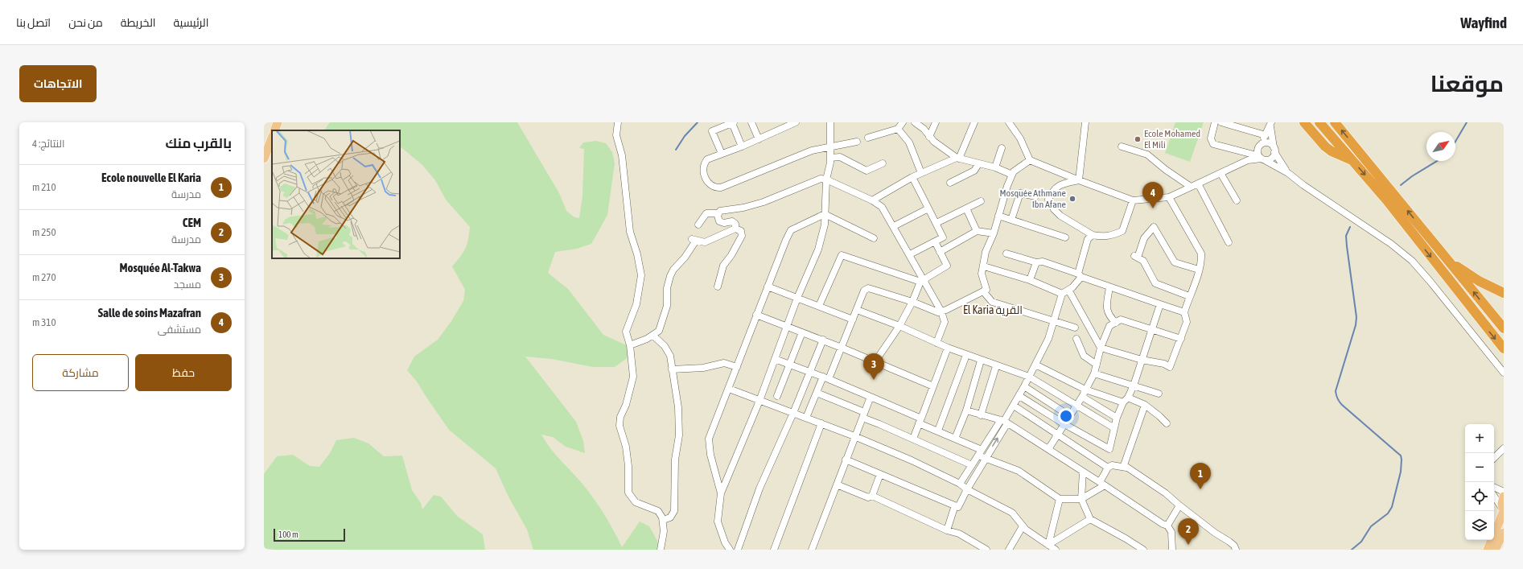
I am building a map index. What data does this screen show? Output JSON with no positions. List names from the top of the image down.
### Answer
{
  "districts": ["El Karia القرية"],
  "places": ["Ecole Mohamed El Mili", "Mosquée Athmane Ibn Afane"],
  "scale_bar": "100 m",
  "north": "top right",
  "page": {
    "header": "Wayfind",
    "nav": [
      "الرئيسية",
      "الخريطة",
      "من نحن",
      "اتصل بنا"
    ],
    "title": "موقعنا",
    "buttons": [
      "الاتجاهات",
      ["حفظ", "مشاركة"]
    ],
    "heading": ["بالقرب منك", "النتائج: 4"],
    "list": [
      {
        "mark": "1",
        "name": "Ecole nouvelle El Karia",
        "note": "مدرسة",
        "value": "210 m"
      },
      {
        "mark": "2",
        "name": "CEM",
        "note": "مدرسة",
        "value": "250 m"
      },
      {
        "mark": "3",
        "name": "Mosquée Al-Takwa",
        "note": "مسجد",
        "value": "270 m"
      },
      {
        "mark": "4",
        "name": "Salle de soins Mazafran",
        "note": "مستشفى",
        "value": "310 m"
      }
    ],
    "pins": [
      "4",
      "3",
      "1",
      "2"
    ],
    "map_buttons": ["+", "−"],
    "scale": "100 m"
  }
}
